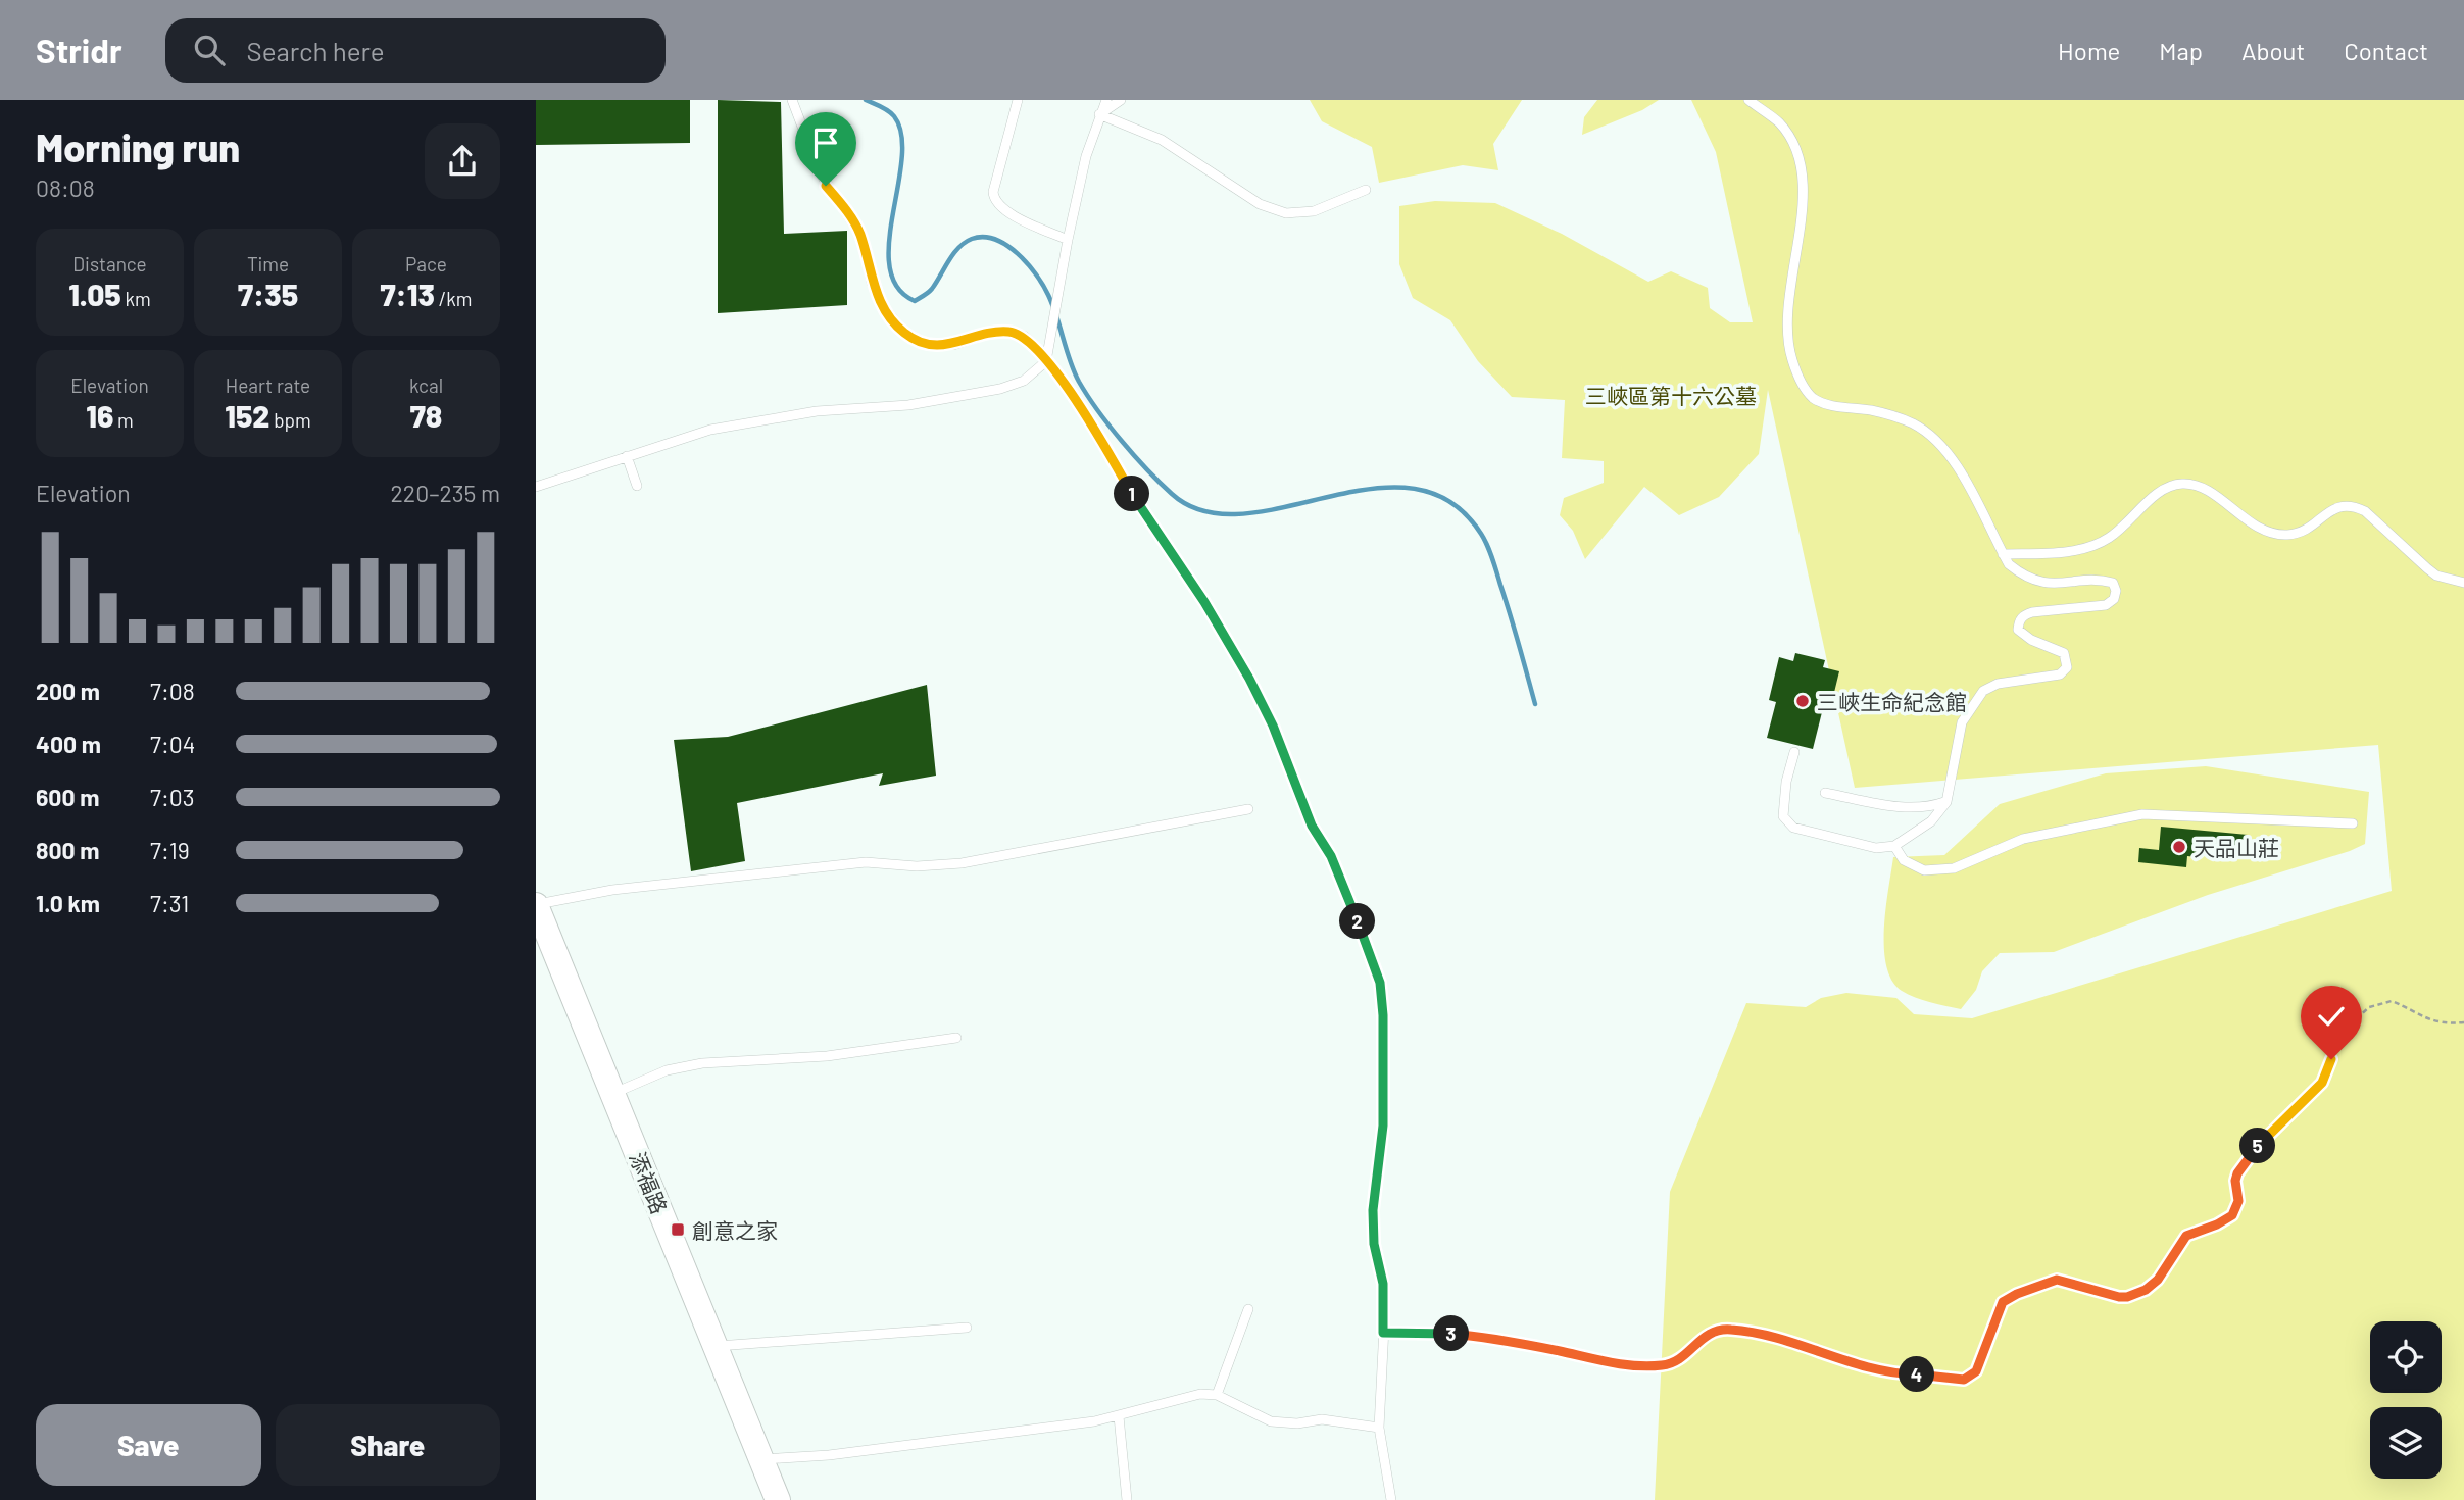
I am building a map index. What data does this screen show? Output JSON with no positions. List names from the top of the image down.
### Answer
{
  "streets": {
    "street": ["添福路"]
  },
  "parks": ["三峽區第十六公墓"],
  "places": {
    "other": ["三峽生命紀念館", "天品山莊"],
    "transit": ["創意之家"]
  },
  "page": {
    "header": "Stridr",
    "search": "Search here",
    "nav": [
      "Home",
      "Map",
      "About",
      "Contact"
    ],
    "heading": ["Morning run", "08:08"],
    "stats": [
      ["Distance", "1.05 km"],
      ["Time", "7:35"],
      ["Pace", "7:13 /km"],
      ["Elevation", "16 m"],
      ["Heart rate", "152 bpm"],
      ["kcal", "78"]
    ],
    "chart": ["Elevation", "220–235 m"],
    "pins": [
      "1",
      "2",
      "5",
      "3",
      "4"
    ],
    "list": [
      {
        "name": "200 m",
        "note": "7:08"
      },
      {
        "name": "400 m",
        "note": "7:04"
      },
      {
        "name": "600 m",
        "note": "7:03"
      },
      {
        "name": "800 m",
        "note": "7:19"
      },
      {
        "name": "1.0 km",
        "note": "7:31"
      }
    ],
    "buttons": ["Save", "Share"]
  }
}
